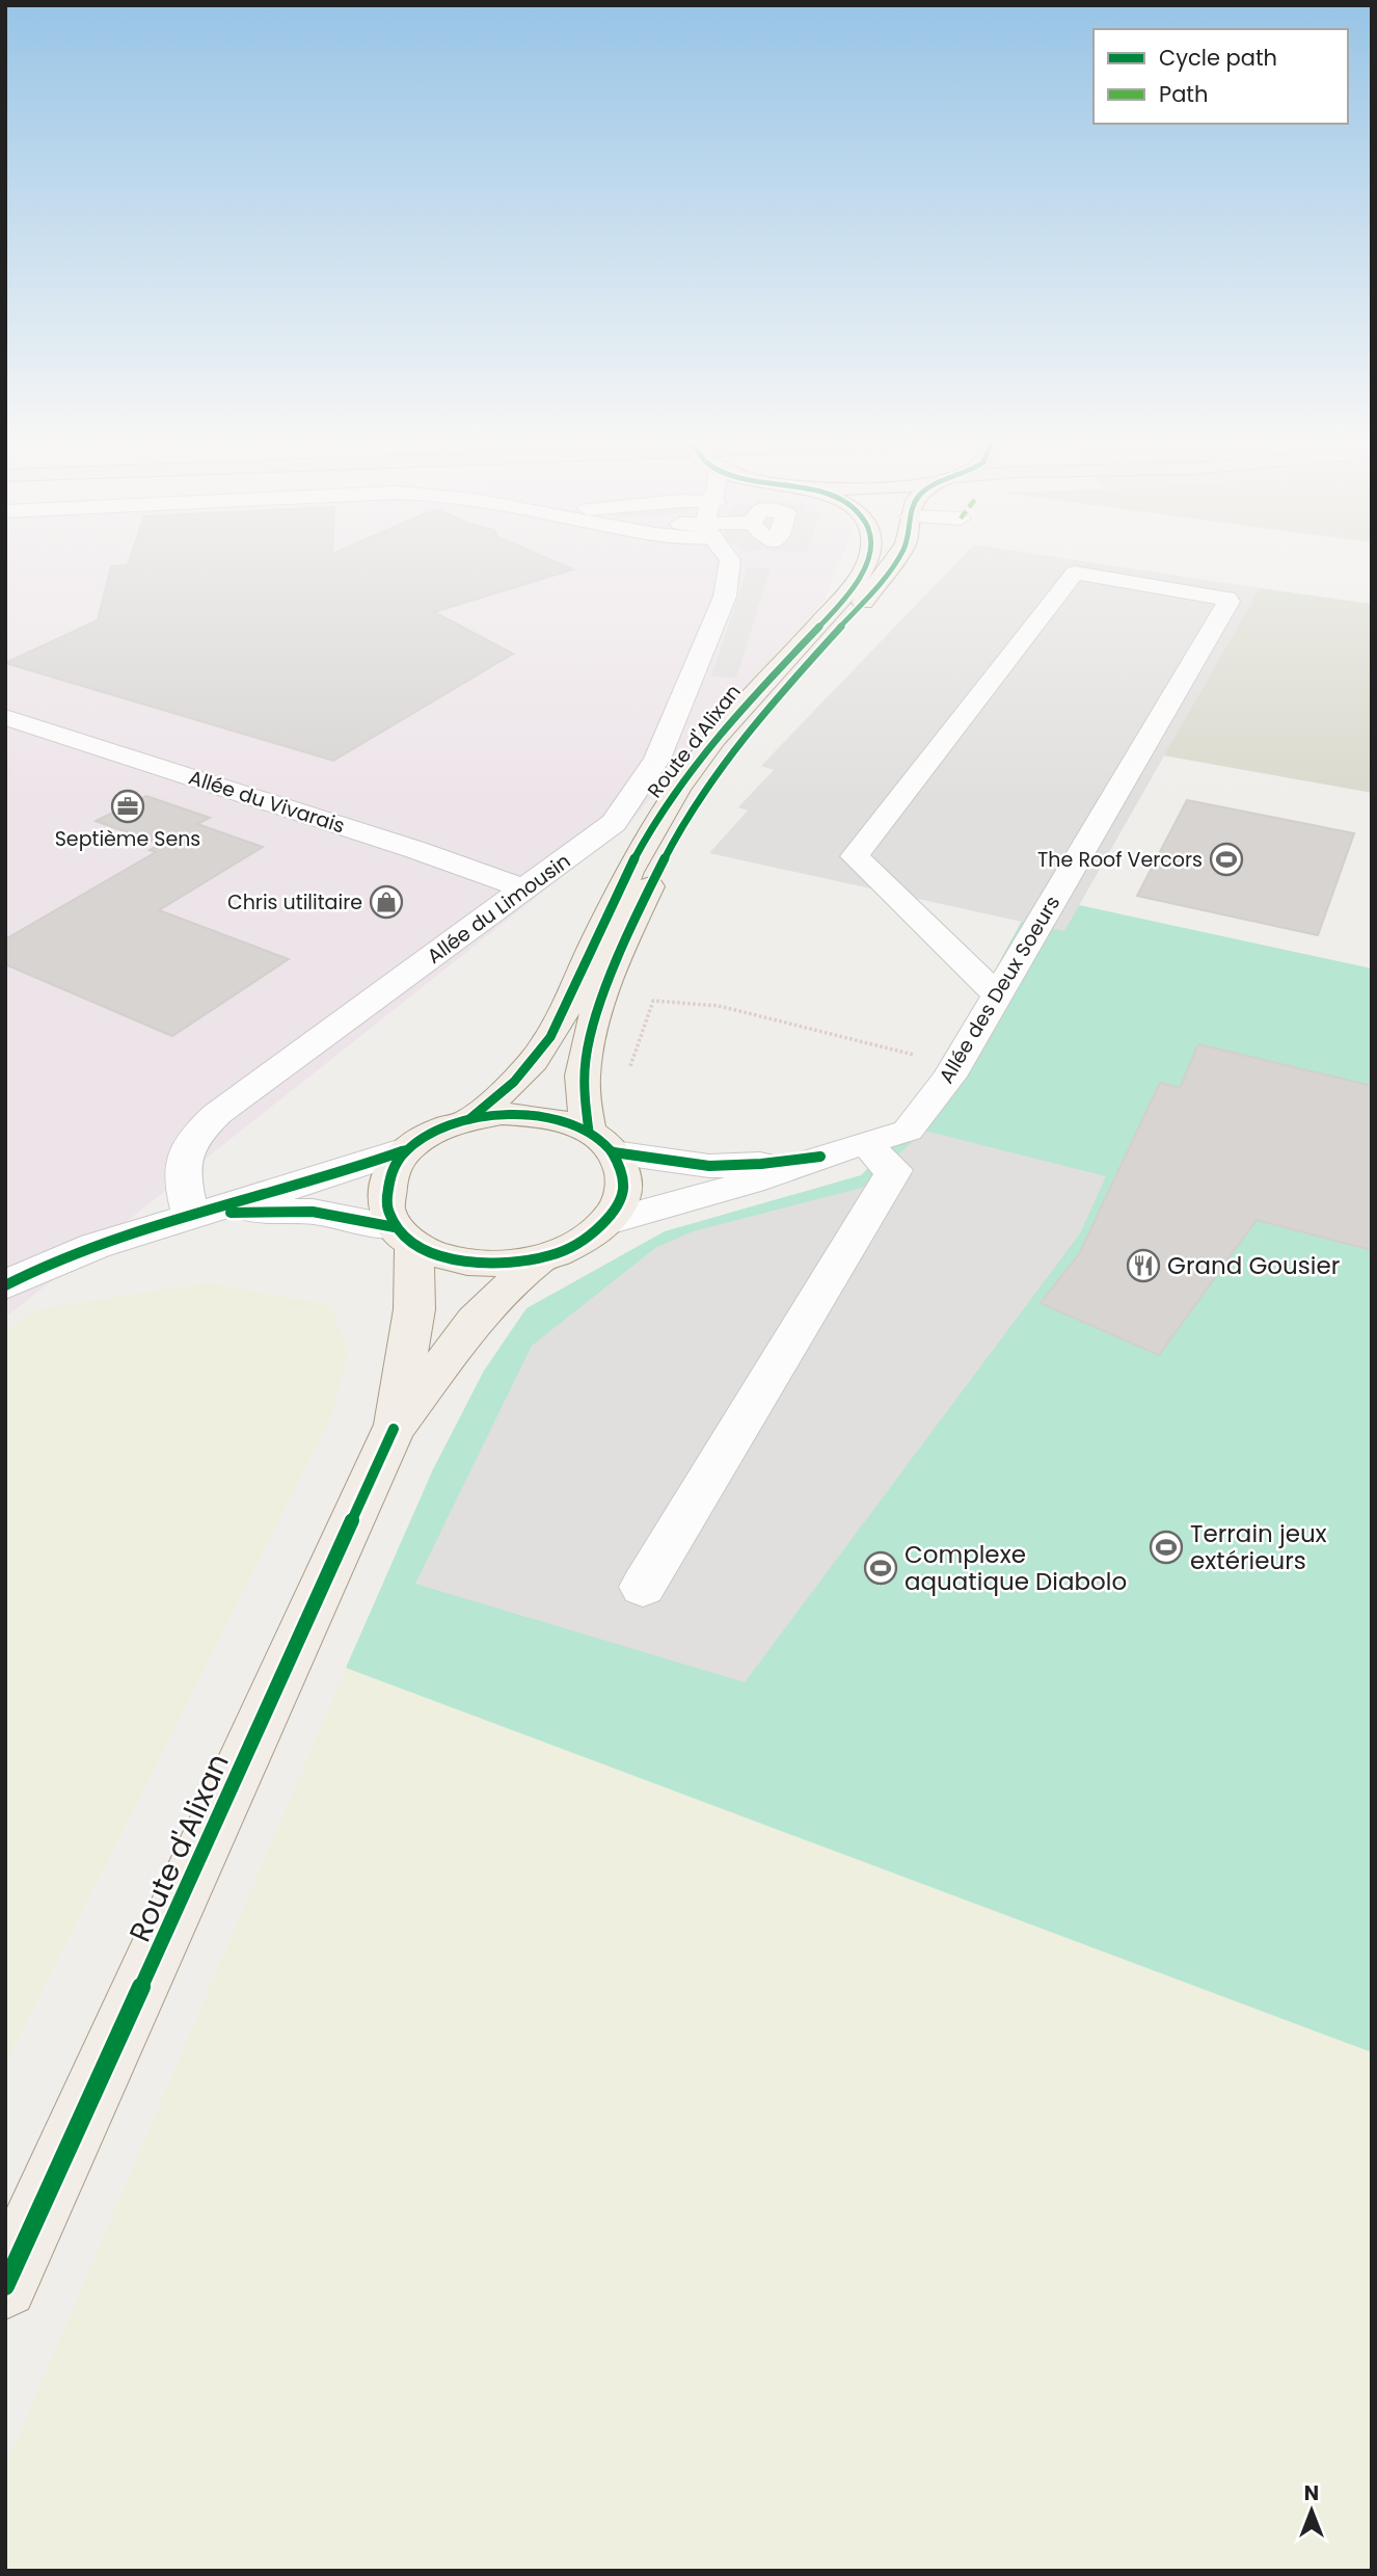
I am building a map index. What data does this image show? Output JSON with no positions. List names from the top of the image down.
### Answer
{
  "streets": {
    "main road": ["Route d'Alixan"],
    "street": ["Allée du Vivarais", "Allée du Limousin", "Allée des Deux Soeurs"]
  },
  "crossings": [
    ["Route d'Alixan", "Allée des Deux Soeurs"],
    ["Allée du Vivarais", "Allée du Limousin"]
  ],
  "places": {
    "office": ["Septième Sens"],
    "sports": ["The Roof Vercors", "Terrain jeux extérieurs", "Complexe aquatique Diabolo"],
    "shop": ["Chris utilitaire"],
    "restaurant": ["Grand Gousier"]
  },
  "legend": ["Cycle path", "Path"],
  "north": "top"
}
